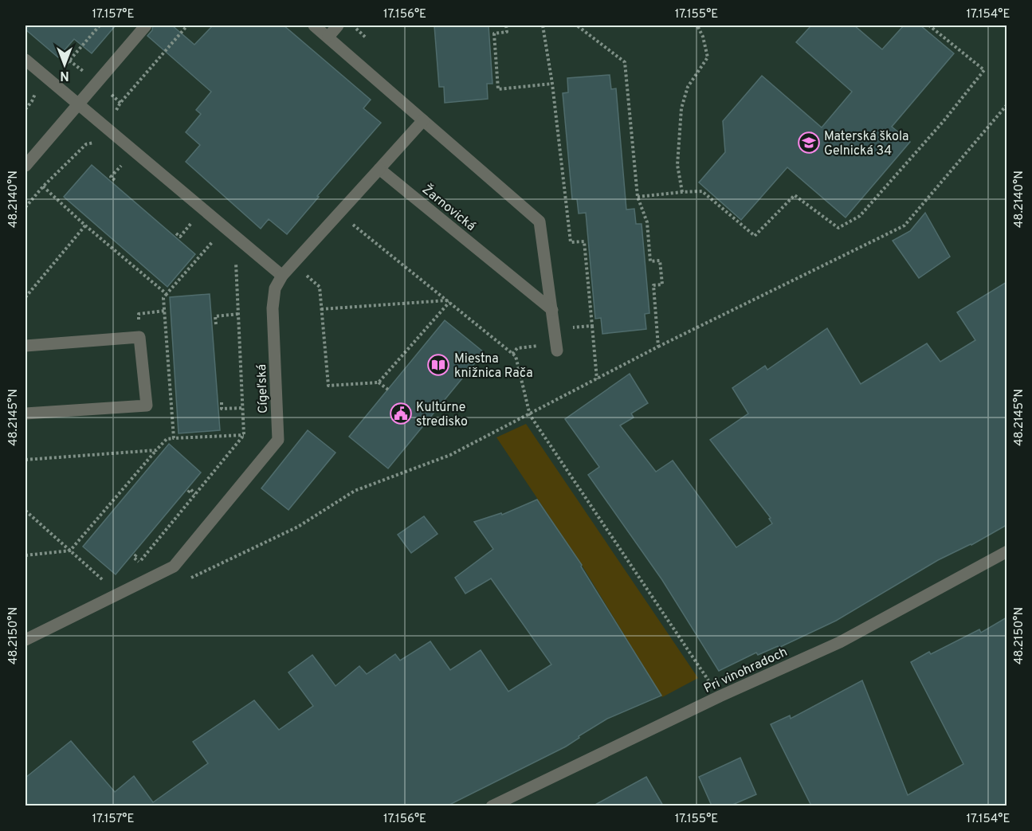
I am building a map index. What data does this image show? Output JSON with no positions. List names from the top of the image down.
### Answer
{
  "streets": {
    "street": ["Žarnovická", "Cígeľská", "Pri vinohradoch"]
  },
  "places": {
    "school or university": ["Materská škola Gelnická 34"],
    "library": ["Miestna knižnica Rača"],
    "public building": ["Kultúrne stredisko"]
  },
  "north": "bottom",
  "coordinates": [
    "17.157°E",
    "17.156°E",
    "17.155°E",
    "17.154°E",
    "48.2140°N",
    "48.2145°N",
    "48.2150°N"
  ]
}
